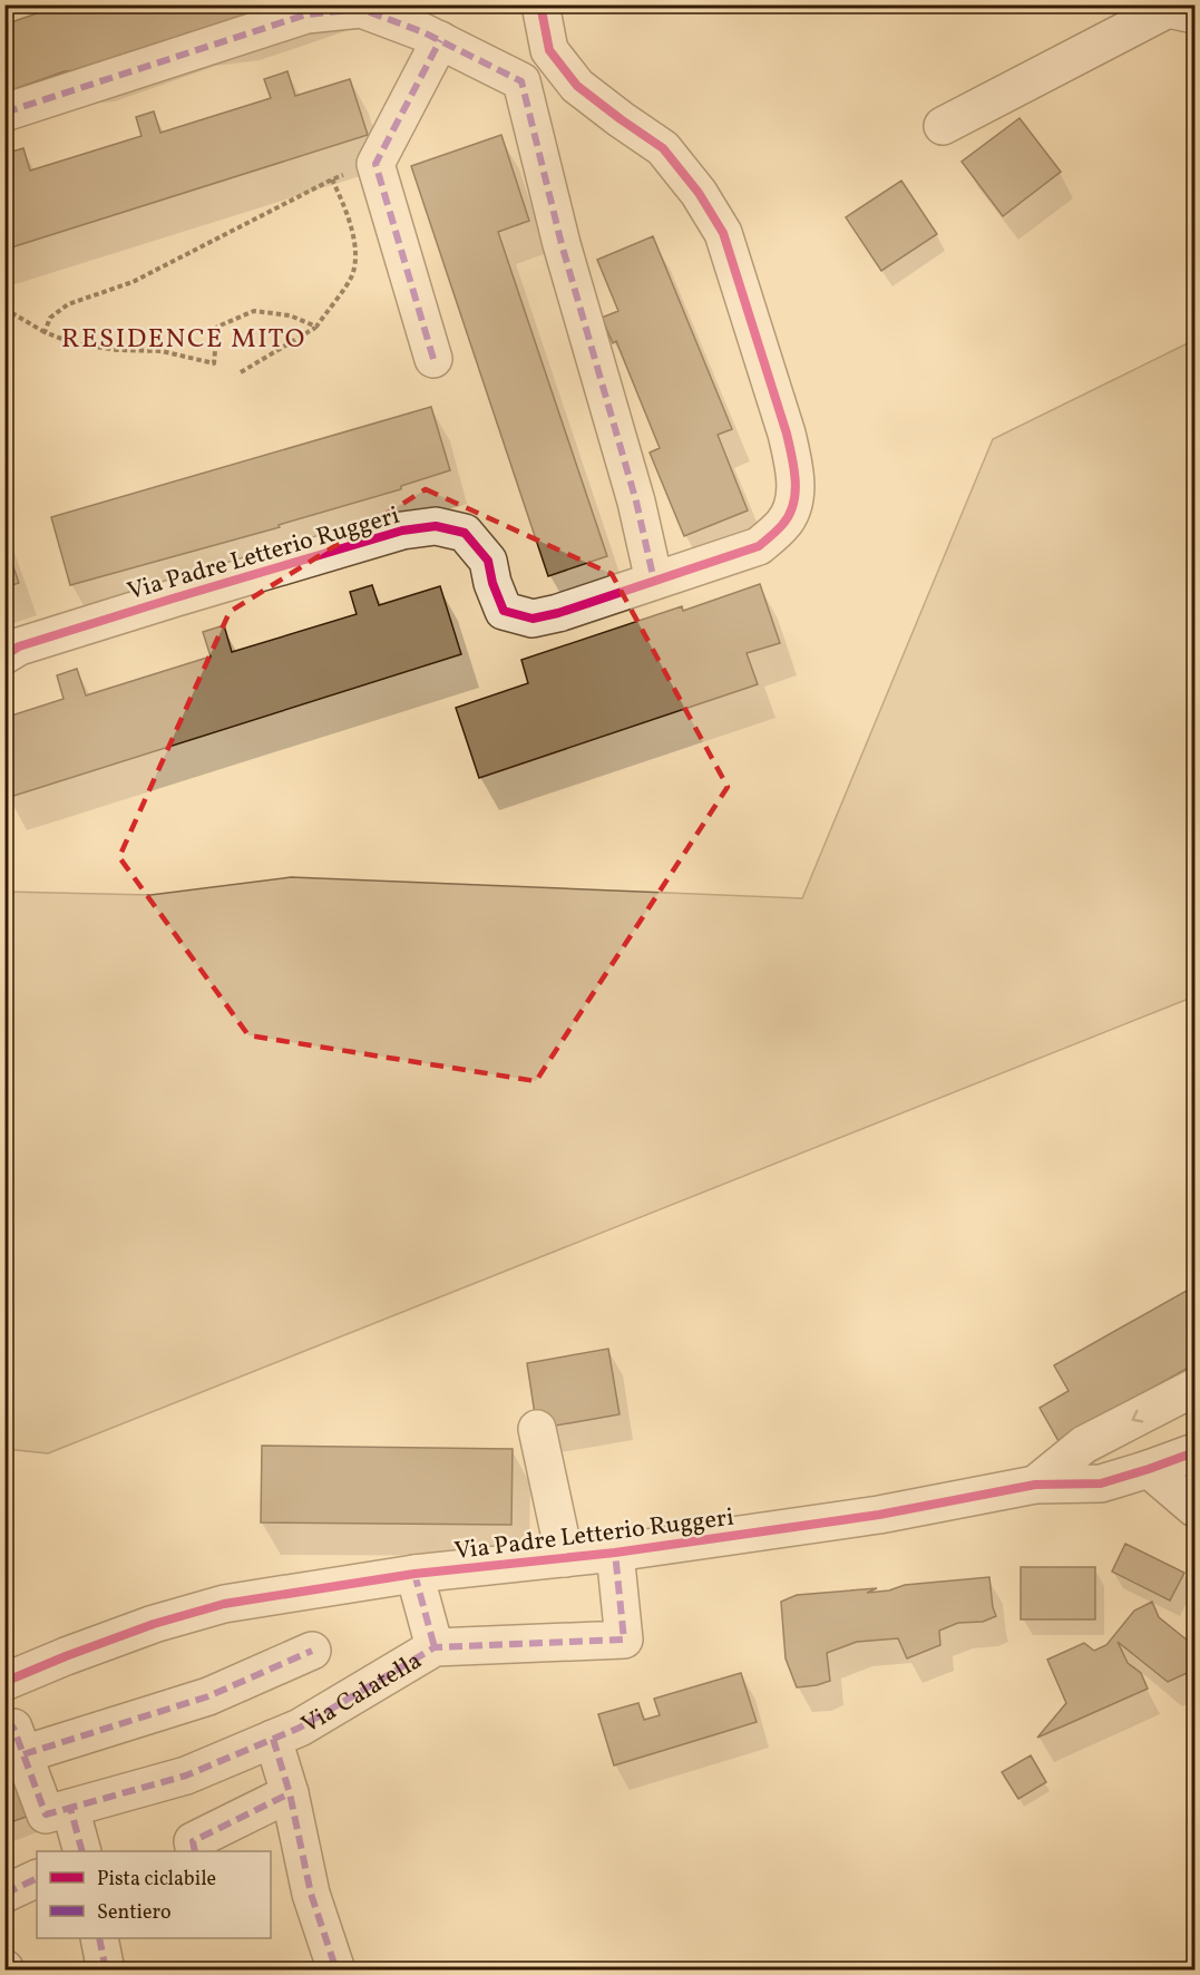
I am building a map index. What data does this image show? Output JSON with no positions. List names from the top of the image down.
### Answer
{
  "streets": {
    "street": ["Via Padre Letterio Ruggeri", "Via Calatella"]
  },
  "crossings": [
    ["Via Padre Letterio Ruggeri", "Via Calatella"]
  ],
  "districts": ["RESIDENCE MITO"],
  "legend": ["Pista ciclabile", "Sentiero"]
}
